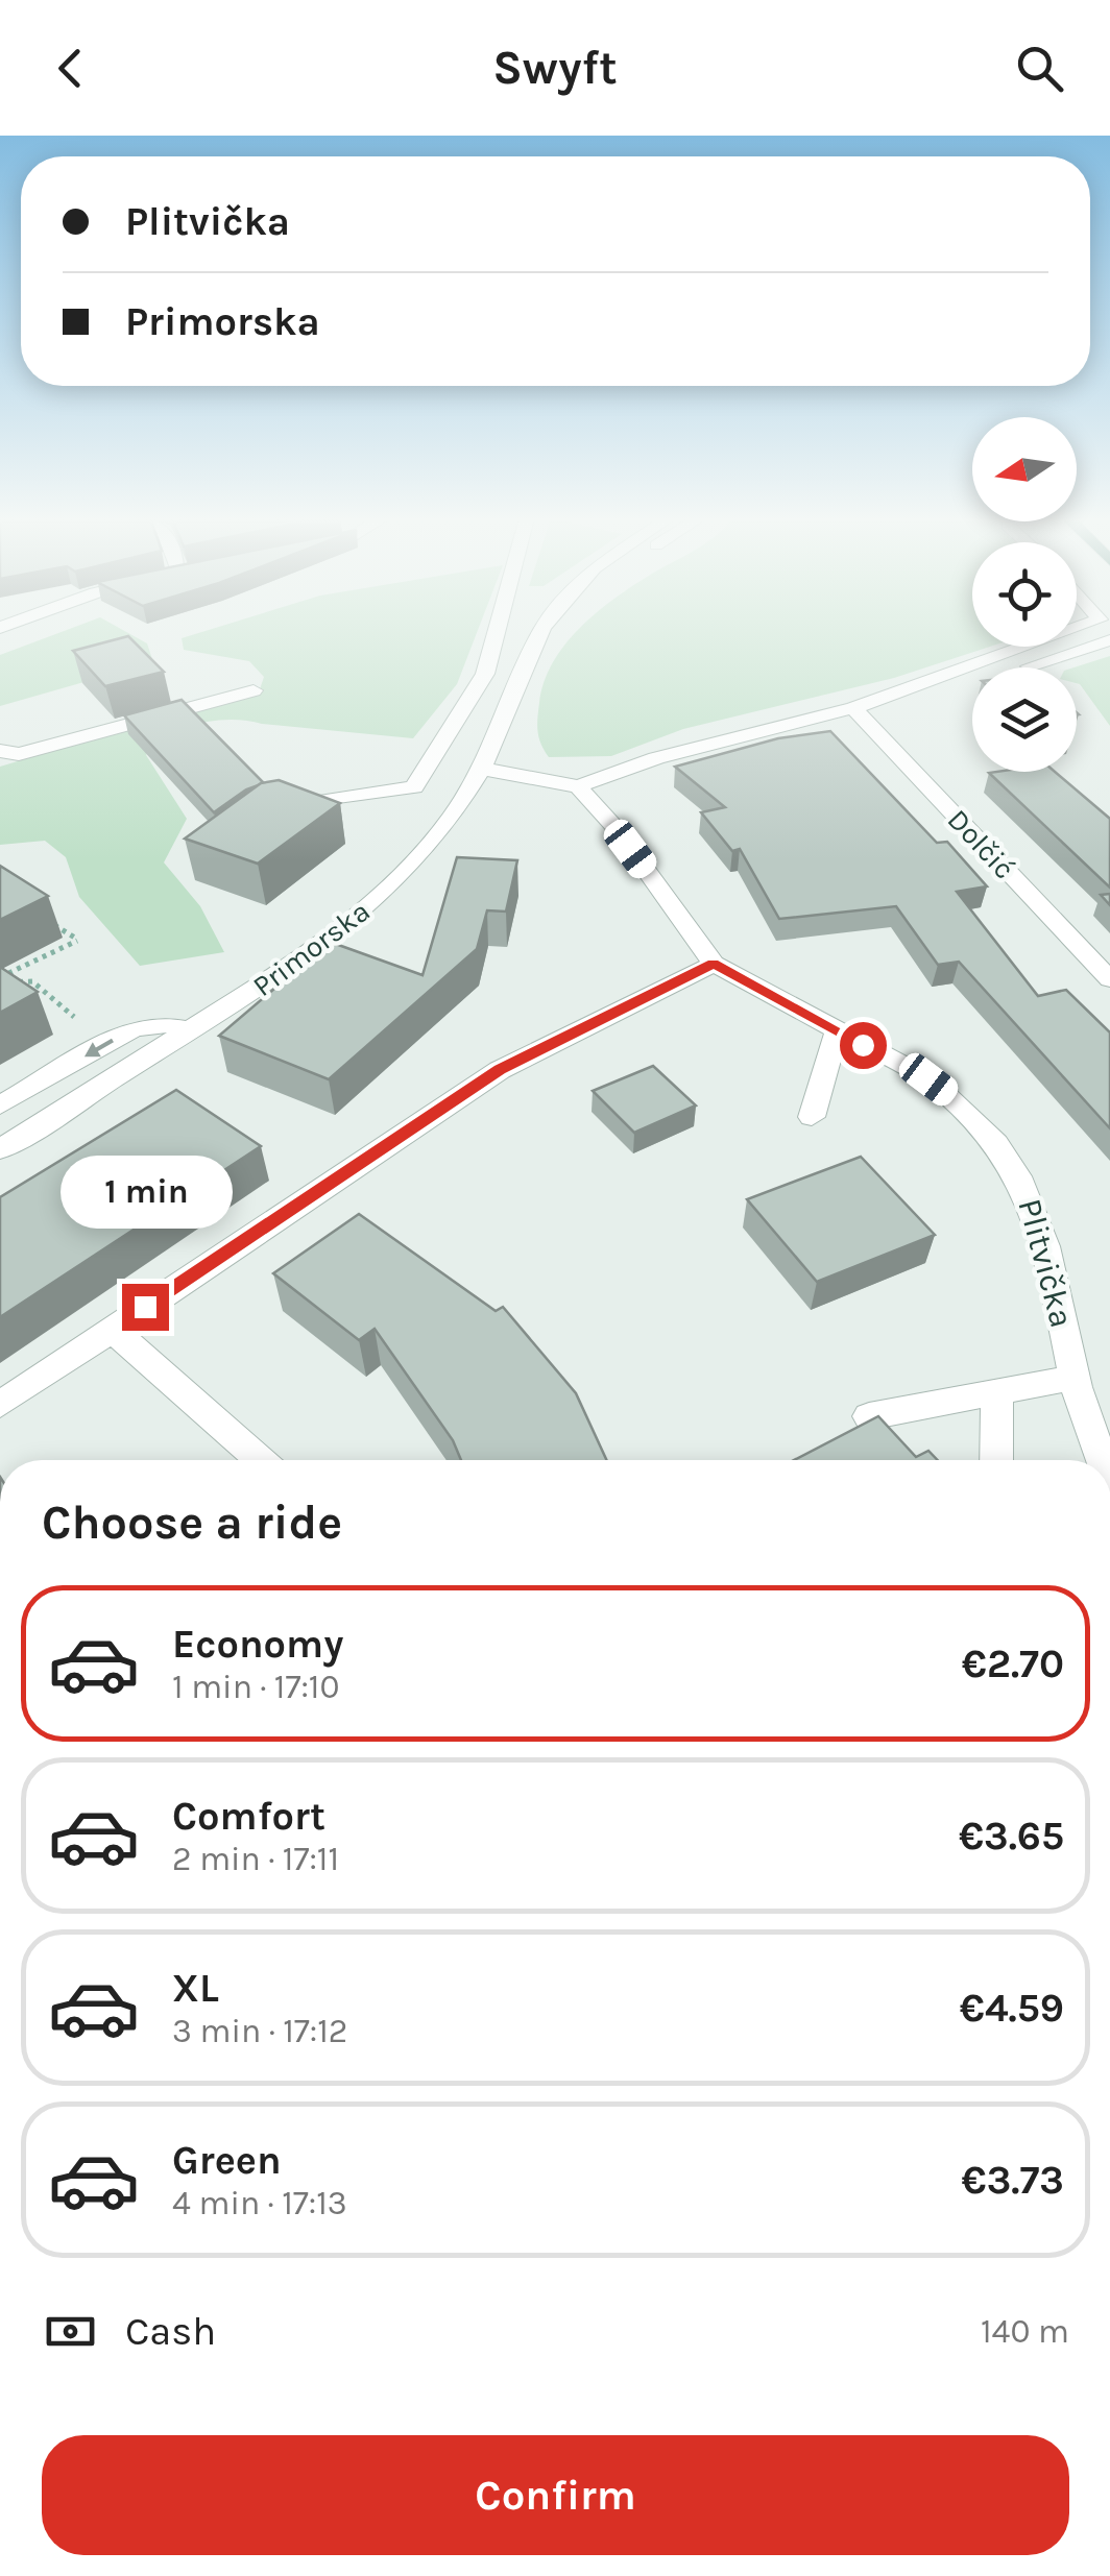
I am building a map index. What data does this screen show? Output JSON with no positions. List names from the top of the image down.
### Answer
{
  "streets": {
    "street": ["Dolčić", "Primorska", "Plitvička"]
  },
  "north": "left",
  "page": {
    "header": "Swyft",
    "banner": ["Plitvička", "Primorska"],
    "bubble": "1 min",
    "heading": "Choose a ride",
    "list": [
      {
        "name": "Economy",
        "note": "1 min · 17:10",
        "value": "€2.70"
      },
      {
        "name": "Comfort",
        "note": "2 min · 17:11",
        "value": "€3.65"
      },
      {
        "name": "XL",
        "note": "3 min · 17:12",
        "value": "€4.59"
      },
      {
        "name": "Green",
        "note": "4 min · 17:13",
        "value": "€3.73"
      }
    ],
    "pay": ["Cash", "140 m"],
    "buttons": "Confirm"
  }
}
